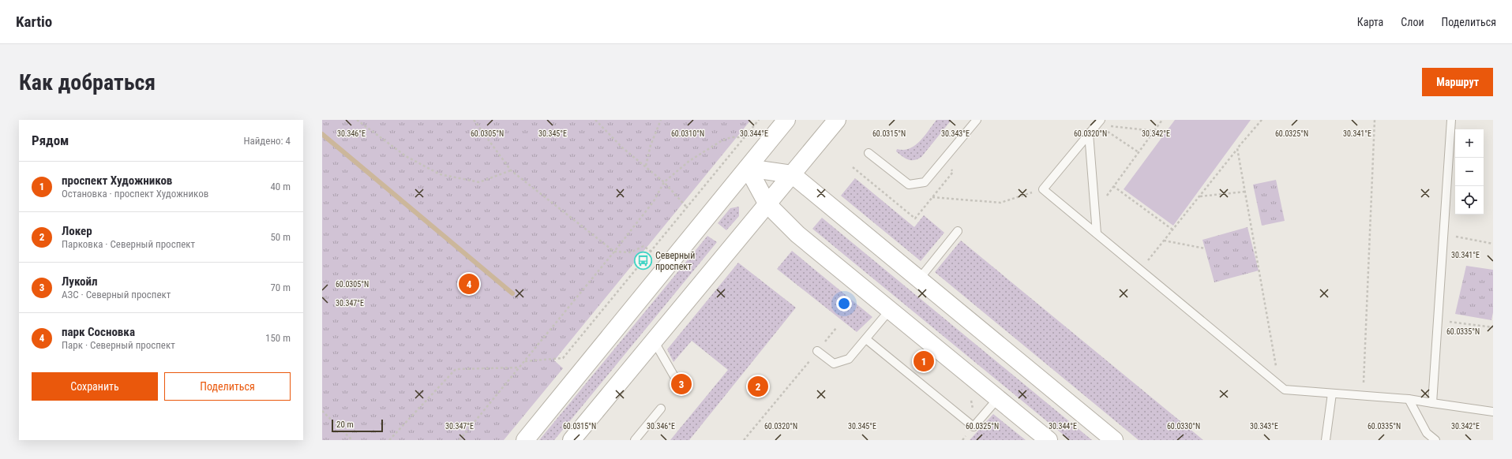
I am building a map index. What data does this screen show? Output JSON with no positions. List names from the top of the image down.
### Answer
{
  "places": {
    "bus stop": ["Северный проспект"]
  },
  "scale_bar": "20 m",
  "page": {
    "header": "Kartio",
    "nav": ["Карта", "Слои", "Поделиться"],
    "buttons": [
      "Маршрут",
      ["Сохранить", "Поделиться"]
    ],
    "title": "Как добраться",
    "heading": ["Рядом", "Найдено: 4"],
    "map_buttons": ["+", "−"],
    "list": [
      {
        "mark": "1",
        "name": "проспект Художников",
        "note": "Остановка · проспект Художников",
        "value": "40 m"
      },
      {
        "mark": "2",
        "name": "Локер",
        "note": "Парковка · Северный проспект",
        "value": "50 m"
      },
      {
        "mark": "3",
        "name": "Лукойл",
        "note": "АЗС · Северный проспект",
        "value": "70 m"
      },
      {
        "mark": "4",
        "name": "парк Сосновка",
        "note": "Парк · Северный проспект",
        "value": "150 m"
      }
    ],
    "pins": [
      "4",
      "1",
      "3",
      "2"
    ],
    "scale": "20 m"
  },
  "coordinates": [
    "30.346°E",
    "60.0305°N",
    "30.345°E",
    "60.0310°N",
    "30.344°E",
    "60.0315°N",
    "30.343°E",
    "60.0320°N",
    "30.342°E",
    "60.0325°N",
    "30.341°E",
    "30.347°E",
    "60.0335°N",
    "60.0330°N"
  ]
}
